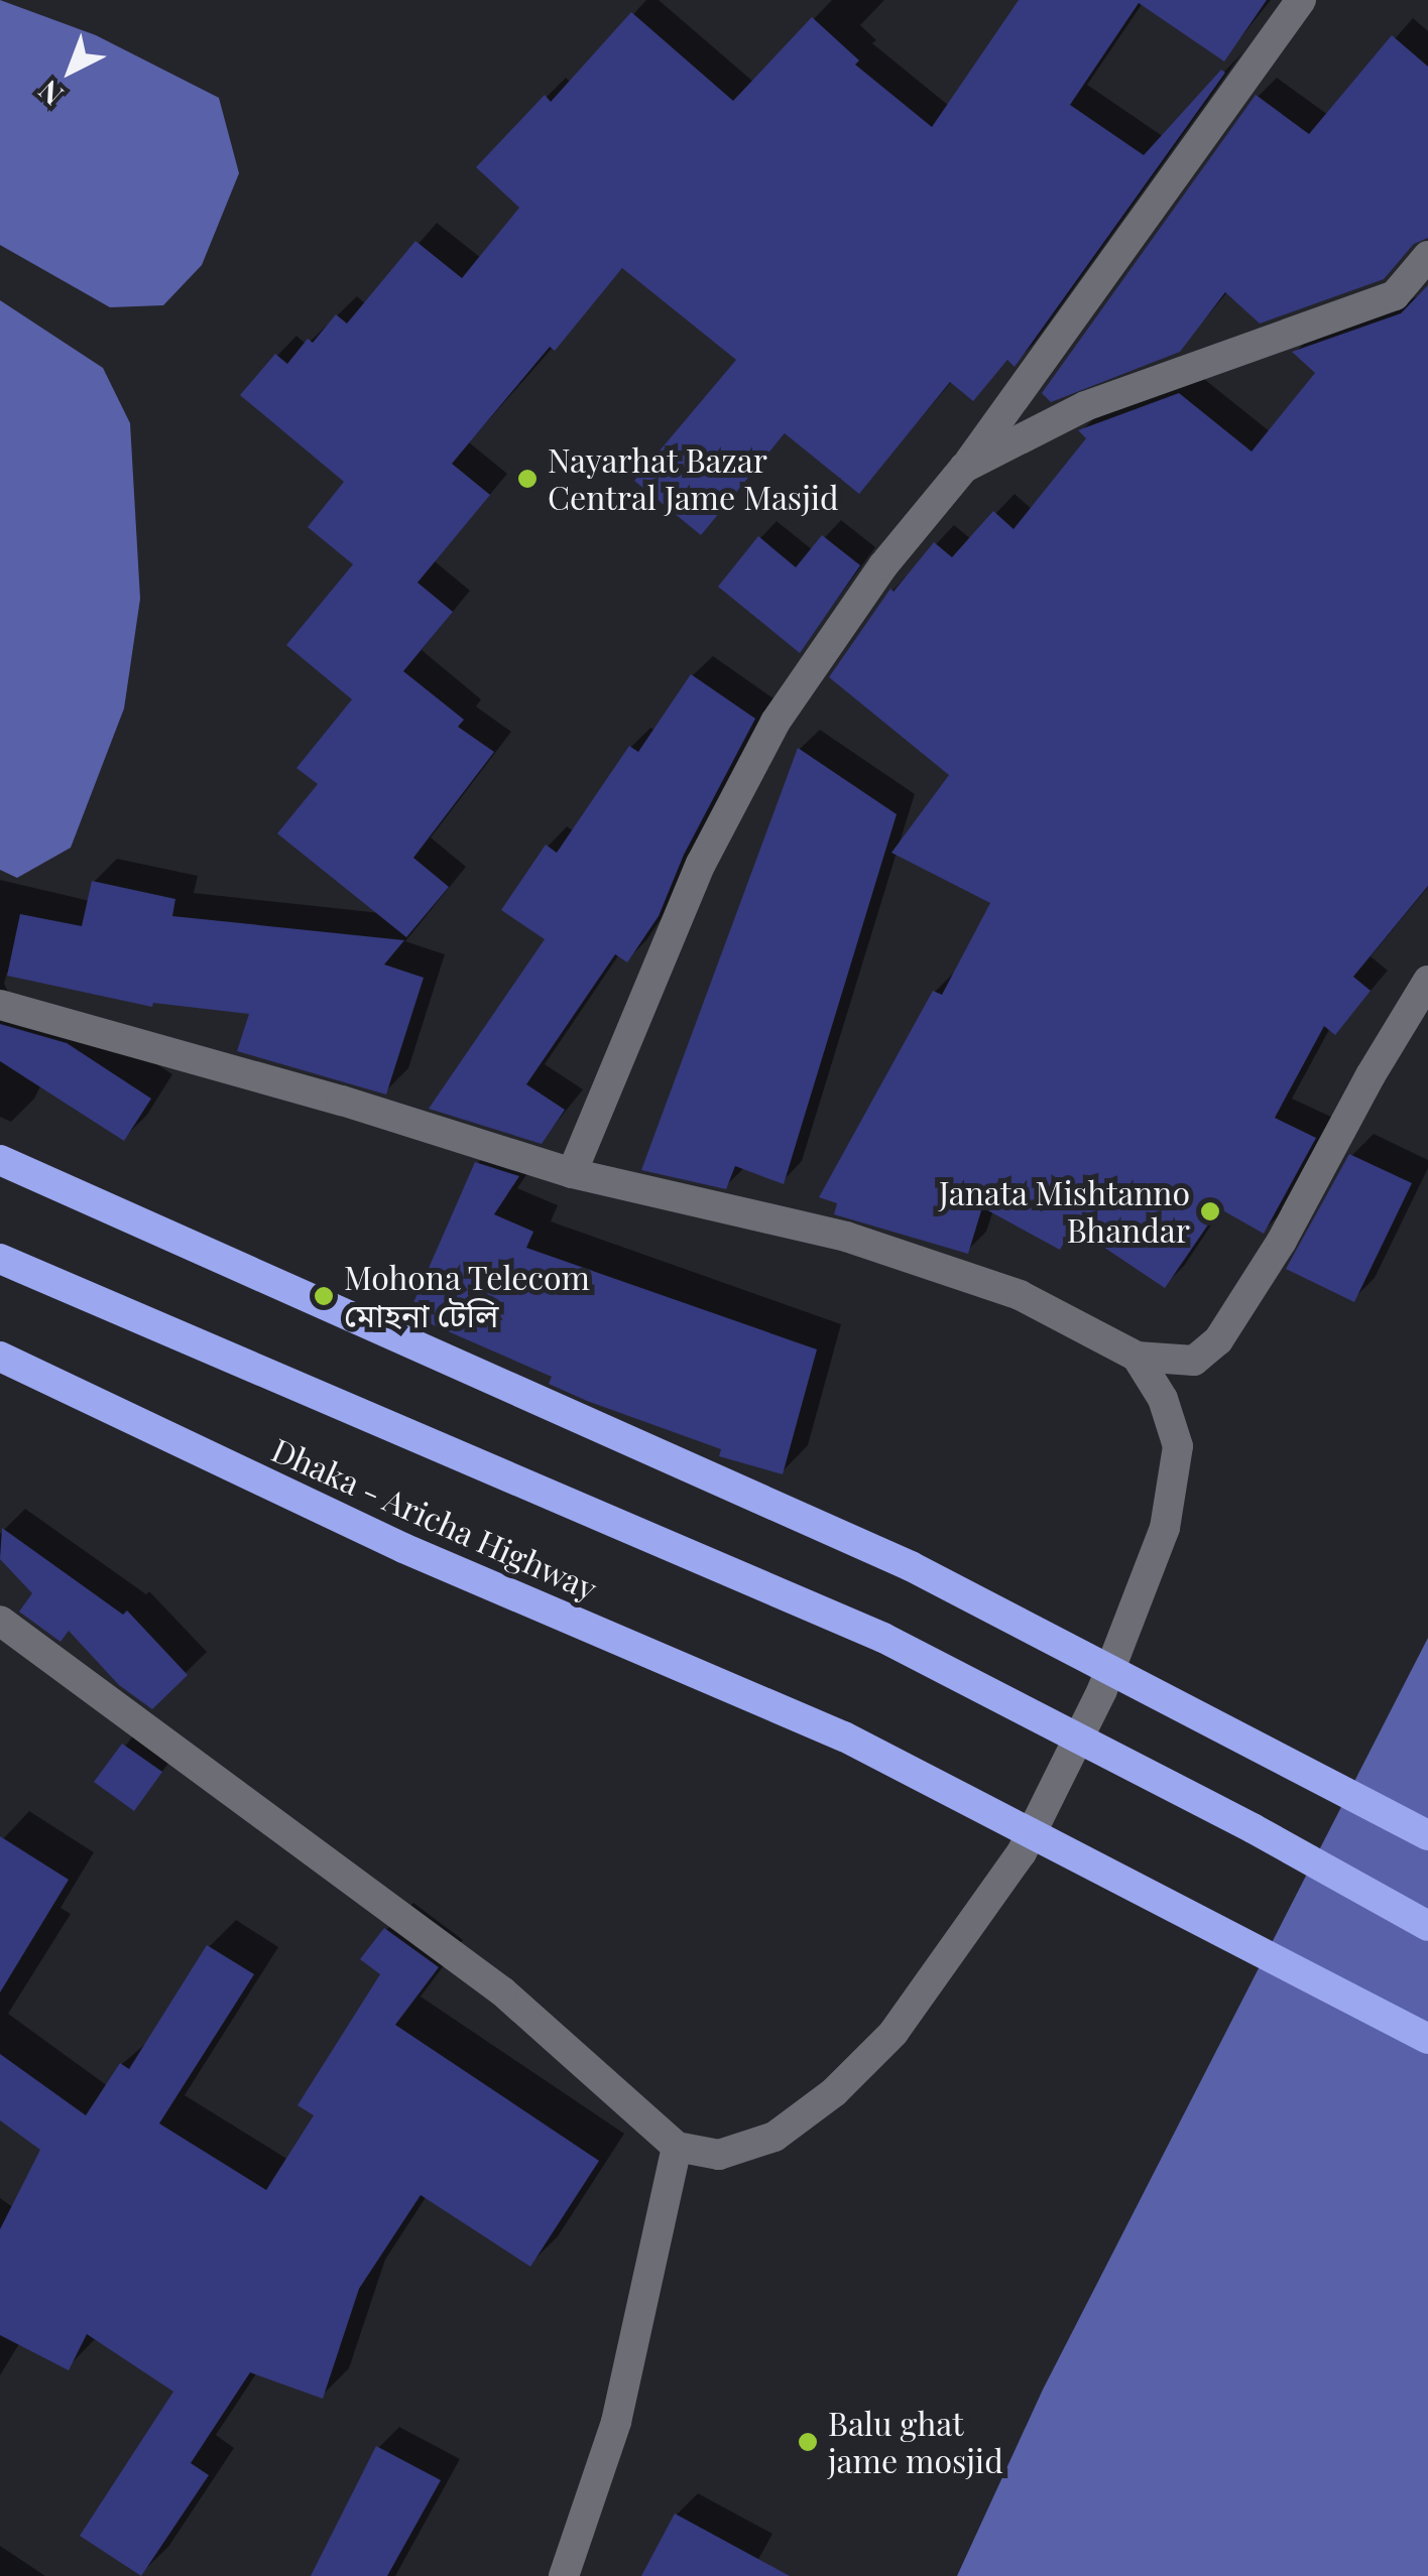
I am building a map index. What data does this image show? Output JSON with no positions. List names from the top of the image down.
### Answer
{
  "streets": {
    "highway": ["Dhaka - Aricha Highway"]
  },
  "places": [
    "Nayarhat Bazar Central Jame Masjid",
    "Janata Mishtanno Bhandar",
    "Mohona Telecom মোহনা টেলি",
    "Balu ghat jame mosjid"
  ],
  "north": "bottom left"
}
